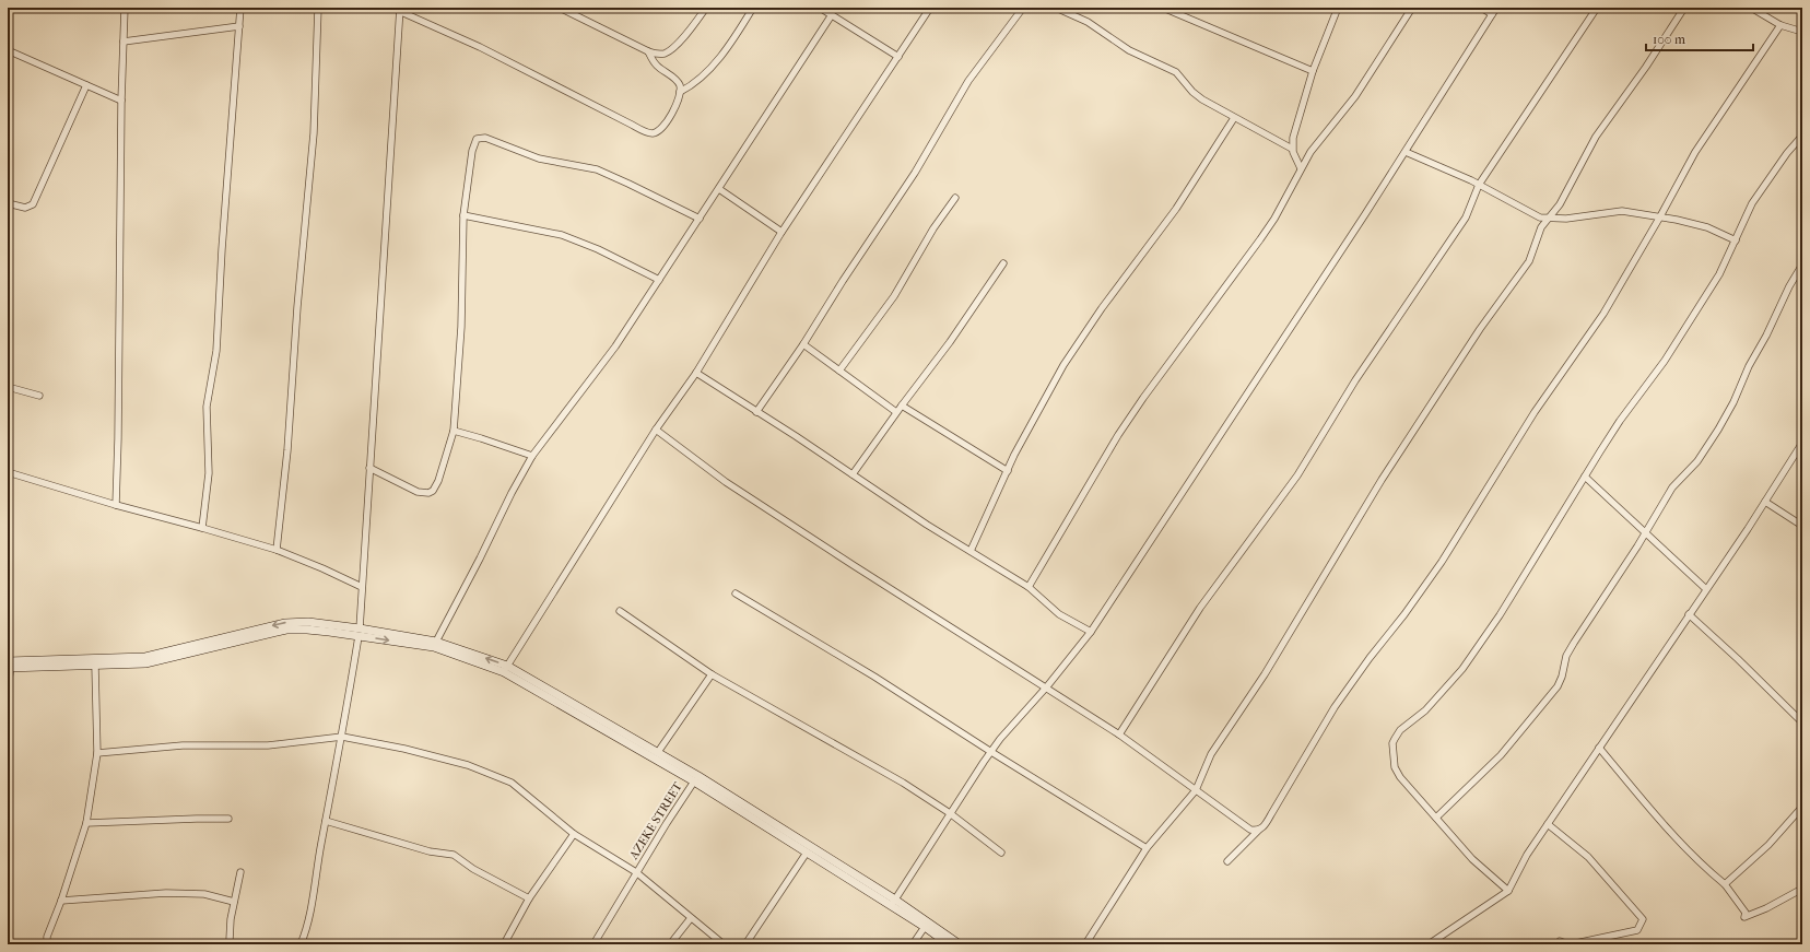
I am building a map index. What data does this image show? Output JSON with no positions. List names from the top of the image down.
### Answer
{
  "streets": {
    "street": ["AZEKE STREET"]
  },
  "scale_bar": "100 m"
}
